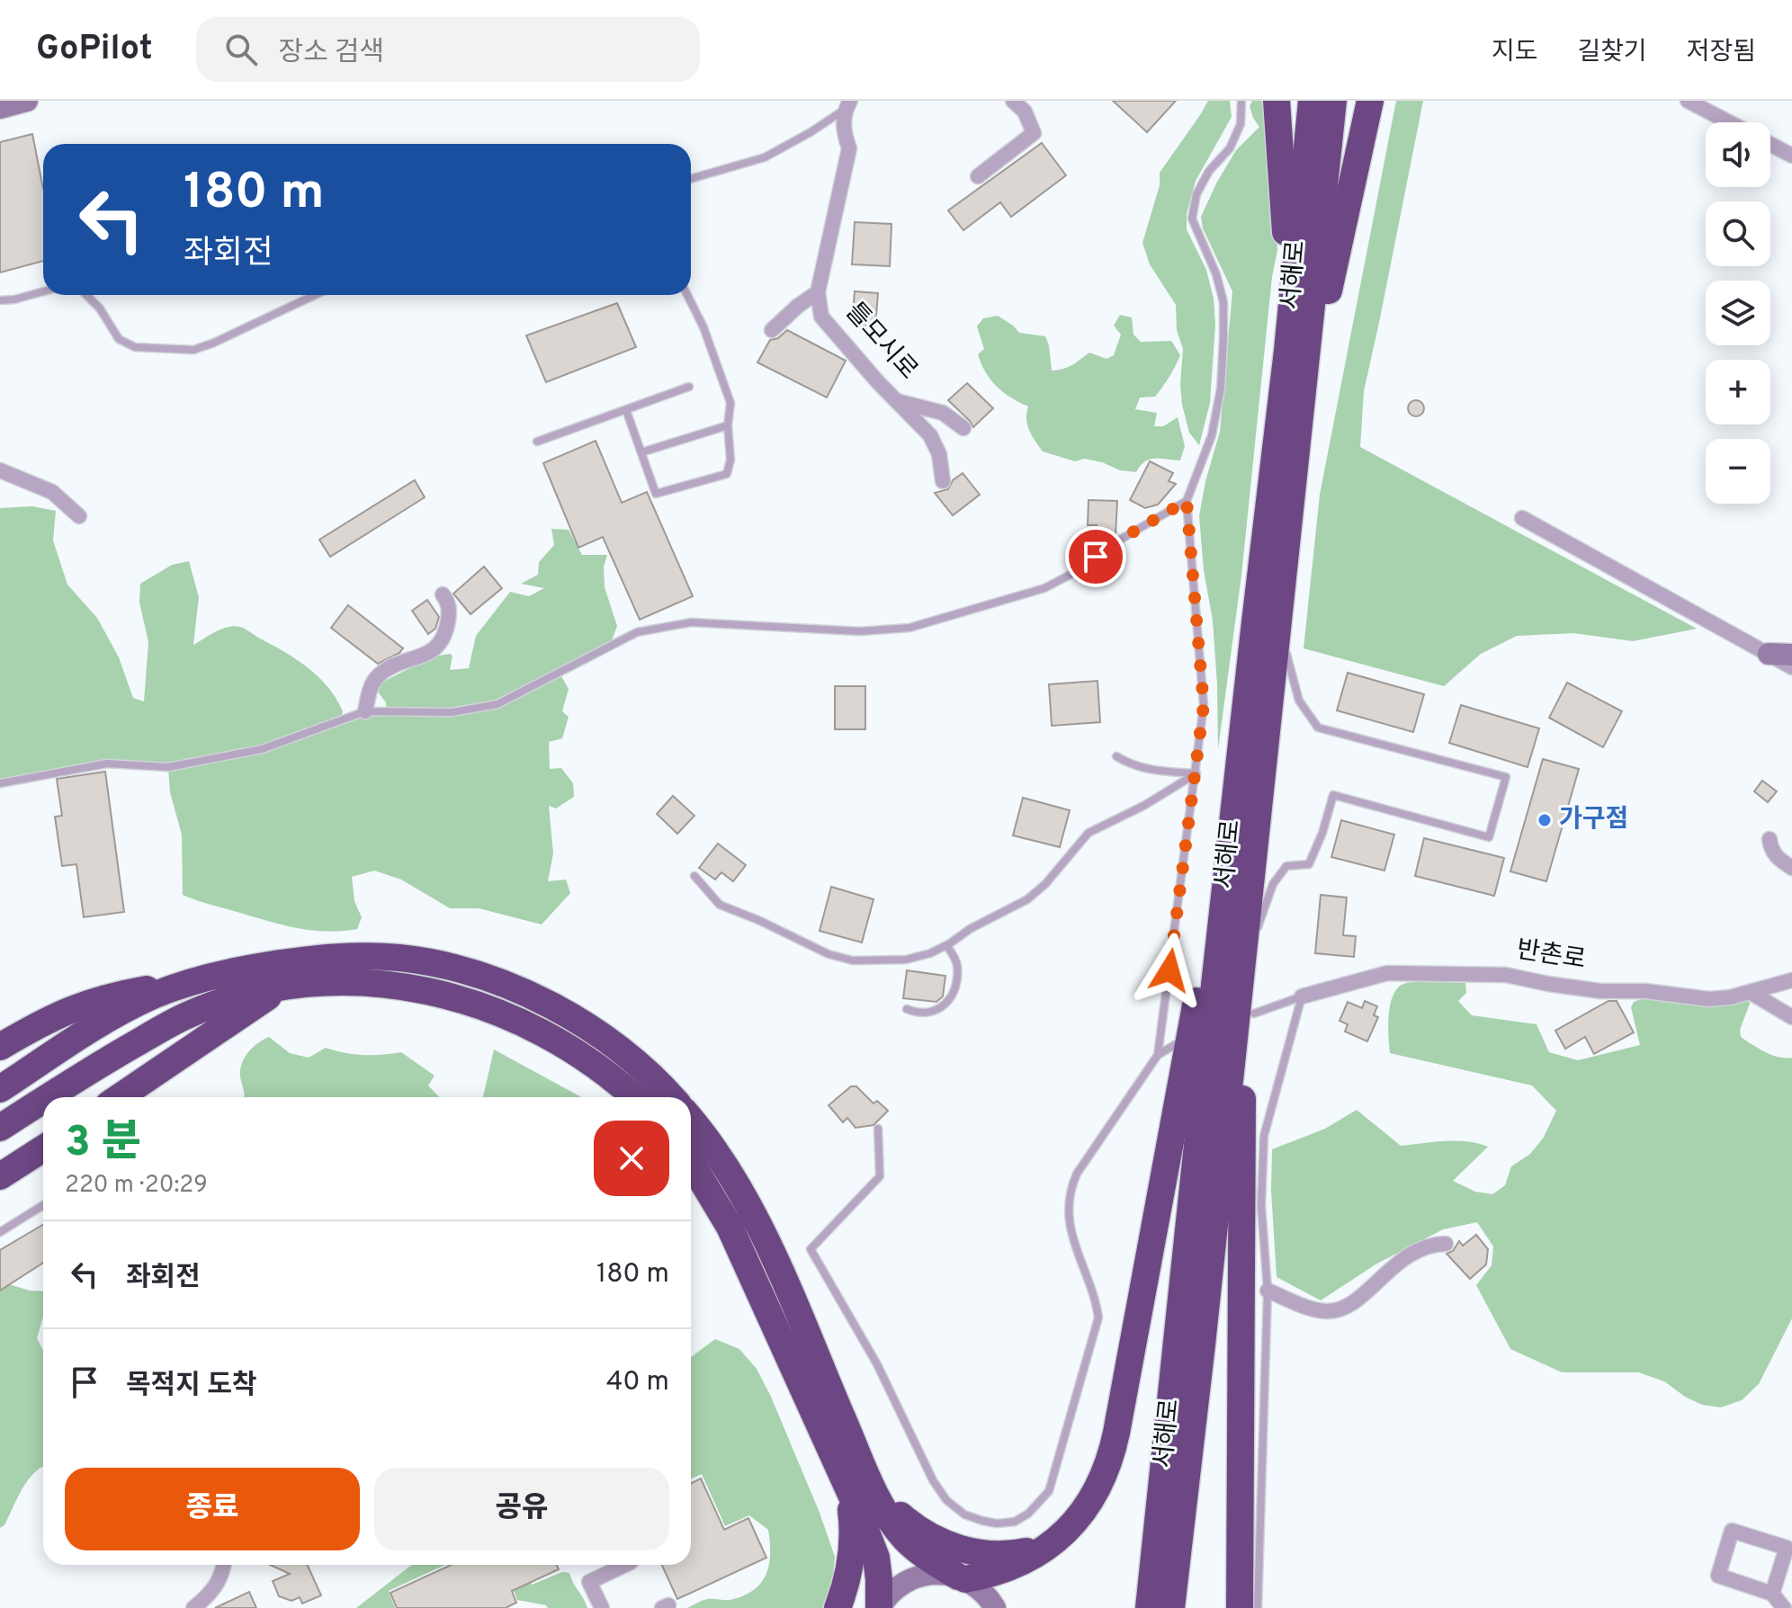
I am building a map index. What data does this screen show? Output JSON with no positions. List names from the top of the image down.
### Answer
{
  "streets": {
    "highway": ["서해로"],
    "street": ["틀모시로", "반촌로"]
  },
  "places": ["가구점"],
  "page": {
    "header": "GoPilot",
    "search": "장소 검색",
    "nav": ["지도", "길찾기", "저장됨"],
    "map_buttons": ["+", "−"],
    "turn": ["180 m", "좌회전"],
    "heading": ["3 분", "220 m · 20:29"],
    "list": [
      {
        "name": "좌회전",
        "value": "180 m"
      },
      {
        "name": "목적지 도착",
        "value": "40 m"
      }
    ],
    "buttons": ["종료", "공유"]
  }
}
